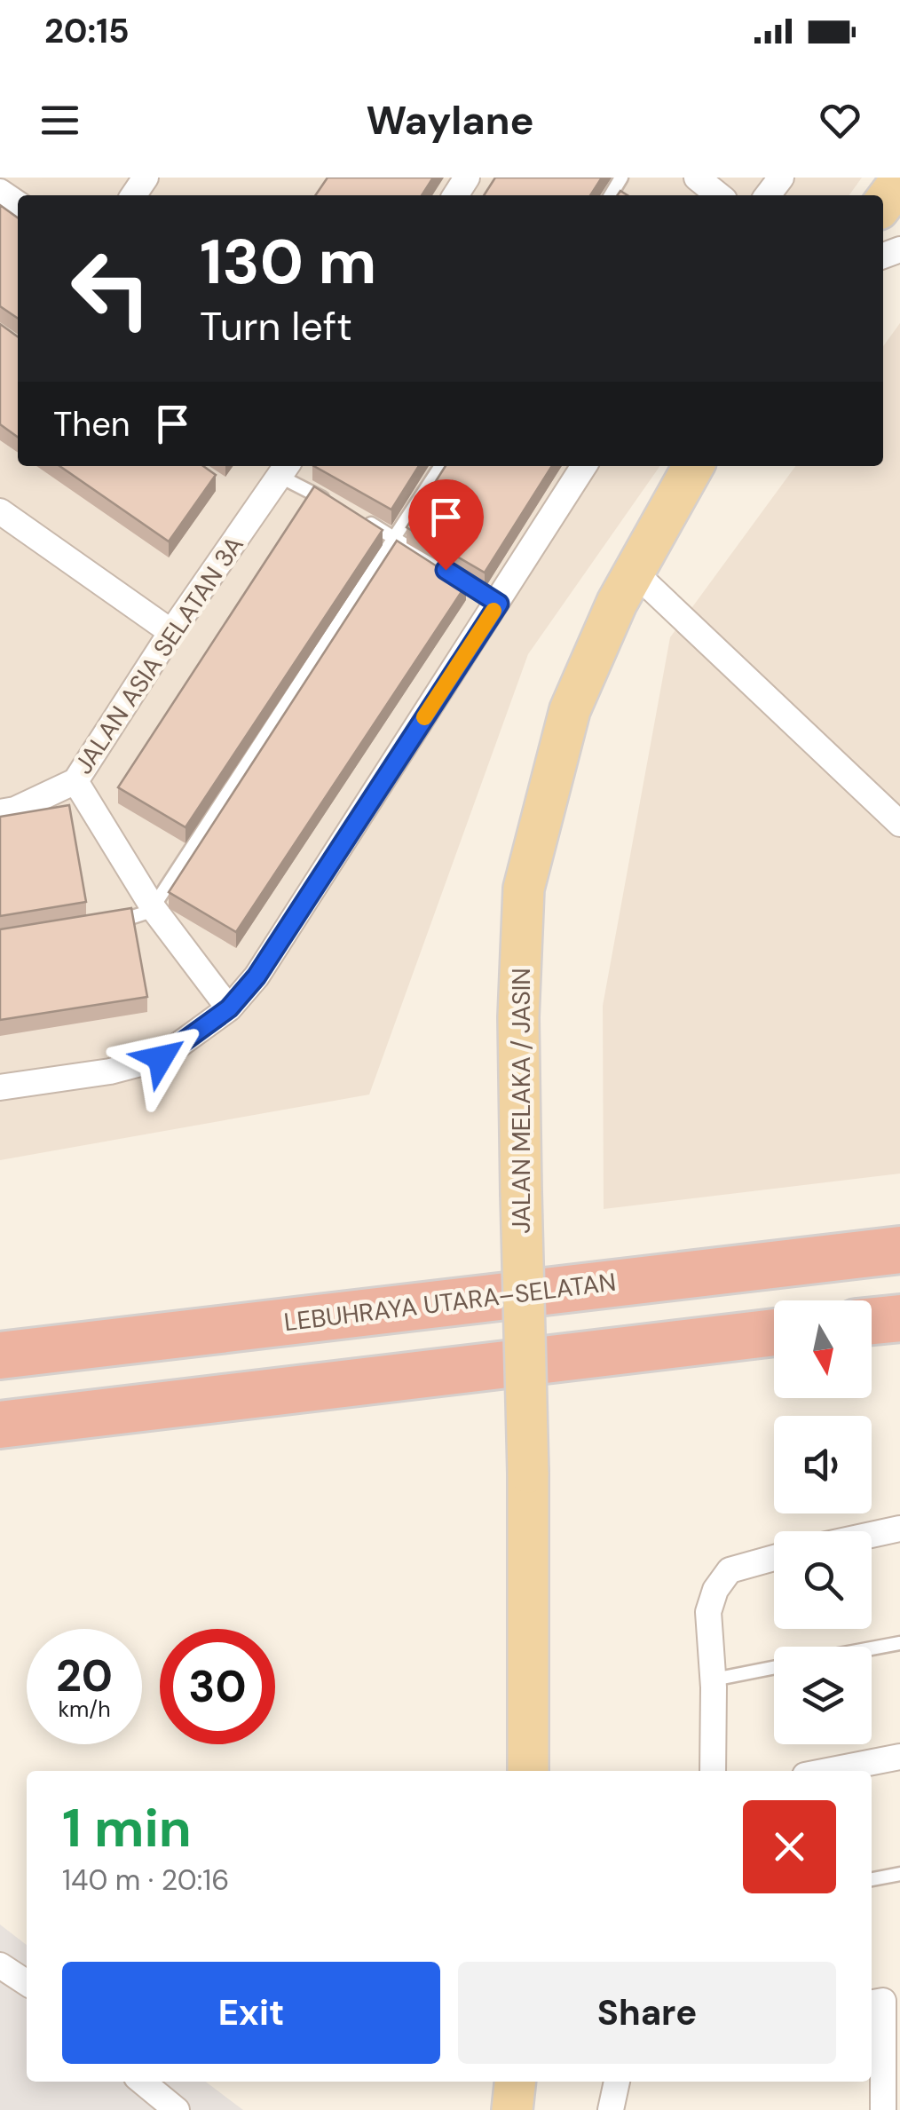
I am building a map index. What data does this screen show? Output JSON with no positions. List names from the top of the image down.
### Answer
{
  "streets": {
    "highway": ["LEBUHRAYA UTARA–SELATAN"],
    "main road": ["JALAN MELAKA / JASIN"],
    "street": ["JALAN ASIA SELATAN 3A"]
  },
  "north": "bottom",
  "page": {
    "status": "20:15",
    "header": "Waylane",
    "turn": ["130 m", "Turn left"],
    "then": "Then",
    "speed": "20 km/h",
    "limit": "30",
    "heading": ["1 min", "140 m · 20:16"],
    "buttons": ["Exit", "Share"]
  }
}
